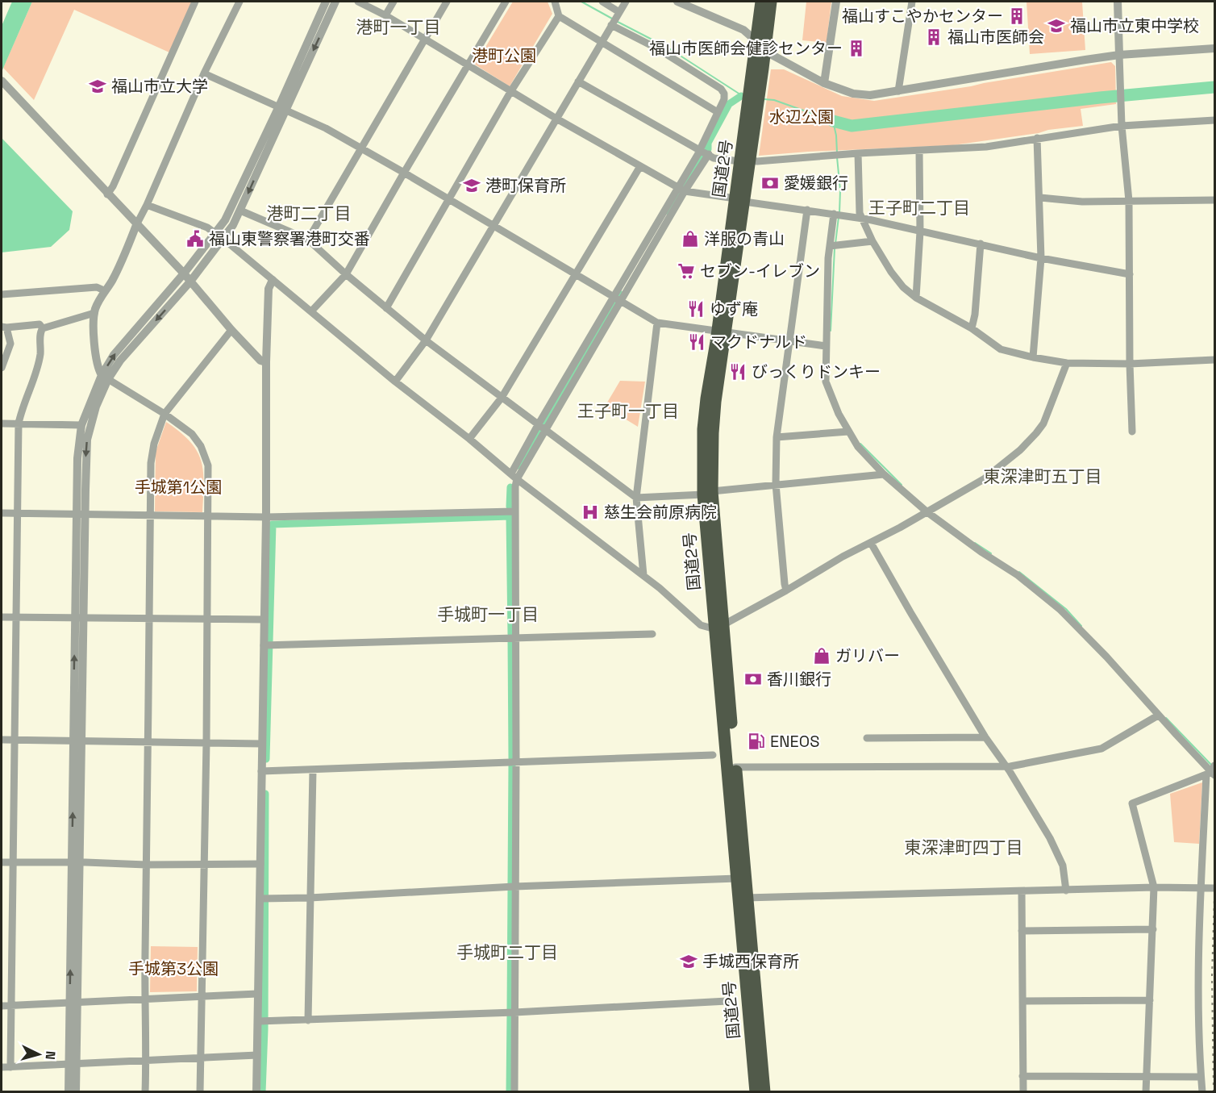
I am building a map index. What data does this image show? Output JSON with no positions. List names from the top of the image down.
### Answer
{
  "streets": {
    "highway": ["国道2号"]
  },
  "districts": [
    "港町一丁目",
    "王子町二丁目",
    "港町二丁目",
    "王子町一丁目",
    "東深津町五丁目",
    "手城町一丁目",
    "東深津町四丁目",
    "手城町二丁目"
  ],
  "parks": [
    "港町公園",
    "水辺公園",
    "手城第1公園",
    "手城第3公園"
  ],
  "places": {
    "building": ["福山すこやかセンター", "福山市医師会", "福山市医師会健診センター"],
    "school or university": [
      "福山市立東中学校",
      "福山市立大学",
      "港町保育所",
      "手城西保育所"
    ],
    "bank": ["愛媛銀行", "香川銀行"],
    "public building": ["福山東警察署港町交番"],
    "shop": ["洋服の青山", "ガリバー"],
    "supermarket": ["セブン-イレブン"],
    "restaurant": ["ゆず庵", "マクドナルド", "びっくりドンキー"],
    "hospital": ["慈生会前原病院"],
    "fuel station": ["ENEOS"]
  },
  "north": "right"
}
